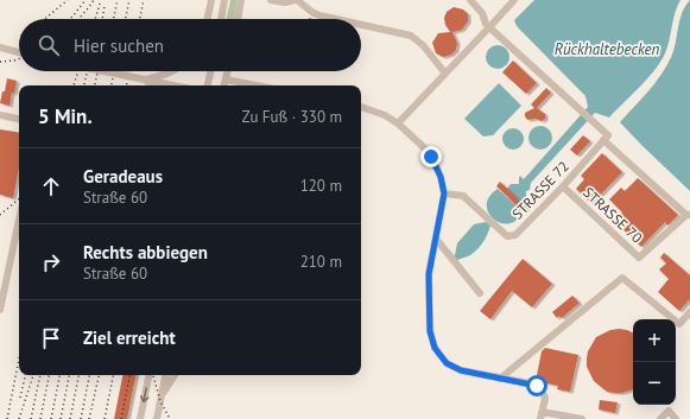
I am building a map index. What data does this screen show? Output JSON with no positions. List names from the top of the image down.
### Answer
{
  "streets": {
    "street": ["STRASSE 72", "STRASSE 70"]
  },
  "crossings": [
    ["STRASSE 72", "STRASSE 70"]
  ],
  "water": ["Rückhaltebecken"],
  "page": {
    "search": "Hier suchen",
    "heading": ["5 Min.", "Zu Fuß · 330 m"],
    "list": [
      ["Geradeaus", "Straße 60", "120 m"],
      ["Rechts abbiegen", "Straße 60", "210 m"],
      "Ziel erreicht"
    ],
    "map_buttons": ["+", "−"]
  }
}
